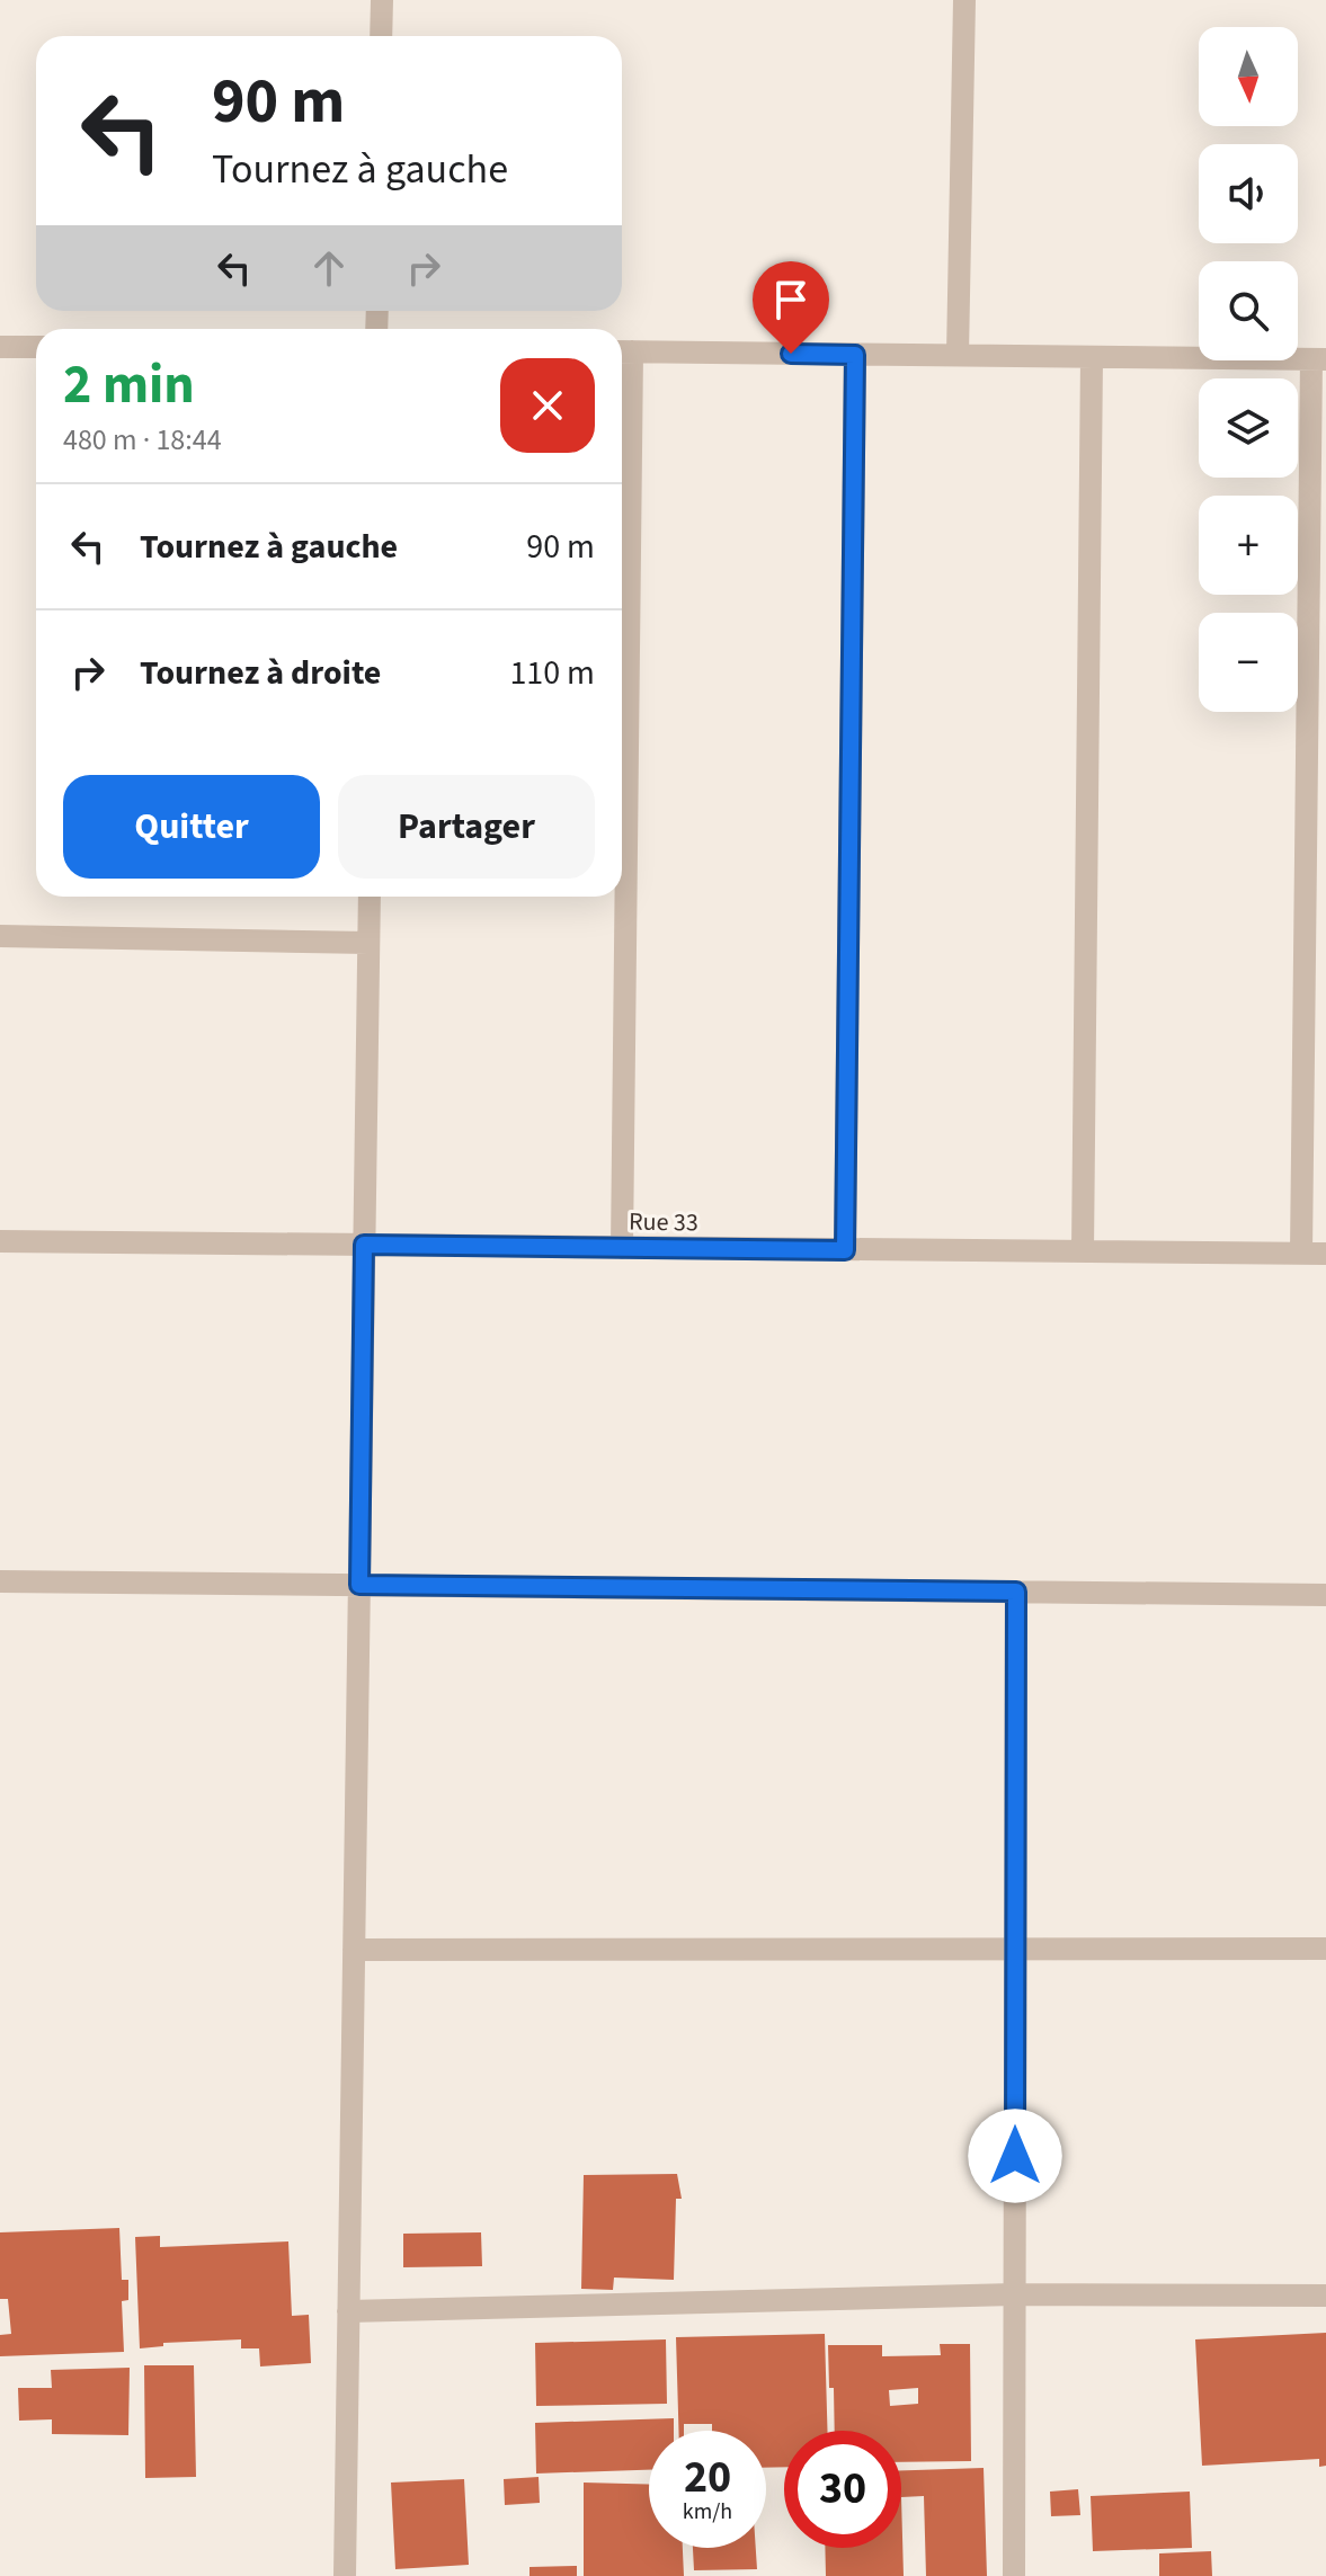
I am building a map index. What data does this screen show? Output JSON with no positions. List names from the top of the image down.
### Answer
{
  "streets": {
    "street": ["Rue 33"]
  },
  "north": "bottom",
  "page": {
    "map_buttons": ["+", "−"],
    "turn": ["90 m", "Tournez à gauche"],
    "heading": ["2 min", "480 m · 18:44"],
    "list": [
      {
        "name": "Tournez à gauche",
        "value": "90 m"
      },
      {
        "name": "Tournez à droite",
        "value": "110 m"
      }
    ],
    "buttons": ["Quitter", "Partager"],
    "speed": "20 km/h",
    "limit": "30"
  }
}
